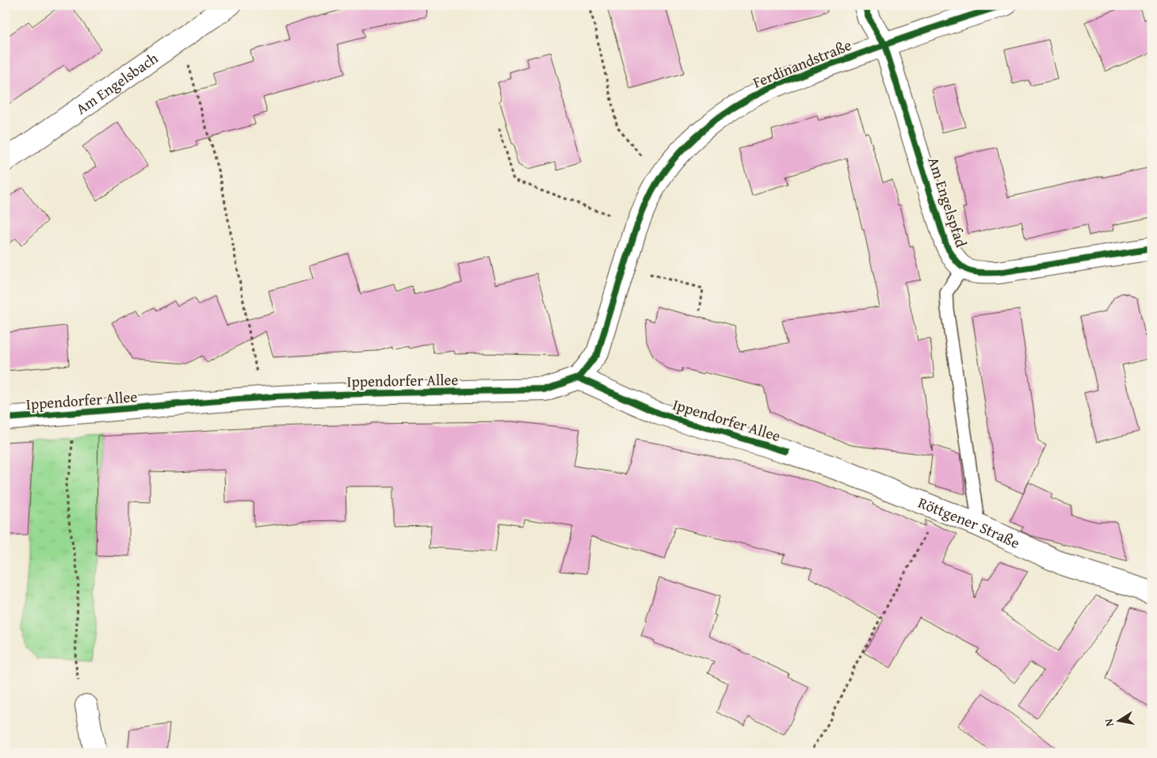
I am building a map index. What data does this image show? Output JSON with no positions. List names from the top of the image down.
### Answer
{
  "streets": {
    "street": [
      "Ferdinandstraße",
      "Am Engelsbach",
      "Am Engelspfad",
      "Ippendorfer Allee",
      "Röttgener Straße"
    ]
  },
  "crossings": [
    ["Ferdinandstraße", "Am Engelspfad"],
    ["Ferdinandstraße", "Ippendorfer Allee"],
    ["Am Engelspfad", "Röttgener Straße"],
    ["Ippendorfer Allee", "Röttgener Straße"]
  ],
  "north": "left"
}
